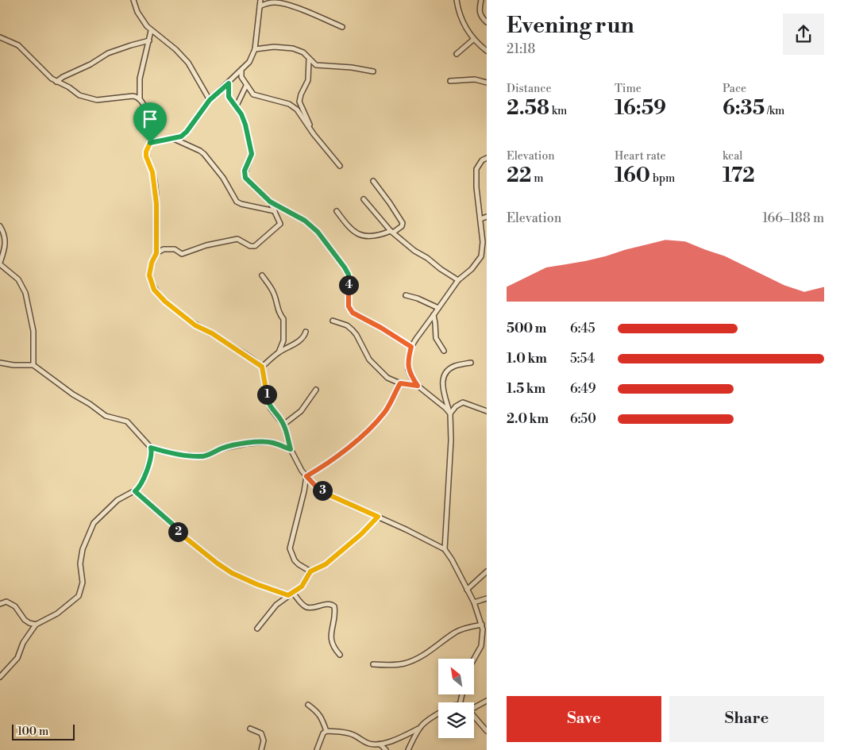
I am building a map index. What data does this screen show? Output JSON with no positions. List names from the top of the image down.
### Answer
{
  "scale_bar": "100 m",
  "north": "top left",
  "page": {
    "heading": ["Evening run", "21:18"],
    "stats": [
      ["Distance", "2.58 km"],
      ["Time", "16:59"],
      ["Pace", "6:35 /km"],
      ["Elevation", "22 m"],
      ["Heart rate", "160 bpm"],
      ["kcal", "172"]
    ],
    "chart": ["Elevation", "166–188 m"],
    "pins": [
      "4",
      "1",
      "3",
      "2"
    ],
    "list": [
      {
        "name": "500 m",
        "note": "6:45"
      },
      {
        "name": "1.0 km",
        "note": "5:54"
      },
      {
        "name": "1.5 km",
        "note": "6:49"
      },
      {
        "name": "2.0 km",
        "note": "6:50"
      }
    ],
    "buttons": ["Save", "Share"],
    "scale": "100 m"
  }
}
